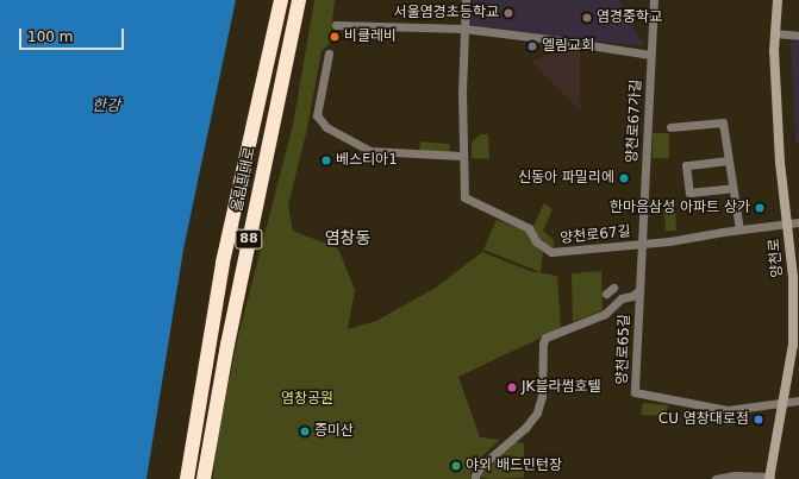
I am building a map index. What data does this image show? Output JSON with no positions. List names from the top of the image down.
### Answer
{
  "streets": {
    "highway": ["올림픽대로", "88"],
    "main road": ["양천로"],
    "street": ["양천로67가길", "양천로67길", "양천로65길"]
  },
  "crossings": [
    ["양천로67가길", "양천로67길"],
    ["양천로67가길", "양천로65길"],
    ["양천로67길", "양천로"],
    ["양천로67길", "양천로65길"],
    ["양천로", "양천로65길"]
  ],
  "districts": ["염창동"],
  "water": ["한강"],
  "parks": ["염창공원"],
  "places": [
    "서울염경초등학교",
    "염경중학교",
    "비클레비",
    "엘림교회",
    "베스티아1",
    "신동아 파밀리에",
    "한마음삼성 아파트 상가",
    "JK블라썸호텔",
    "CU 염창대로점",
    "증미산",
    "야외 배드민턴장"
  ],
  "scale_bar": "100 m"
}
